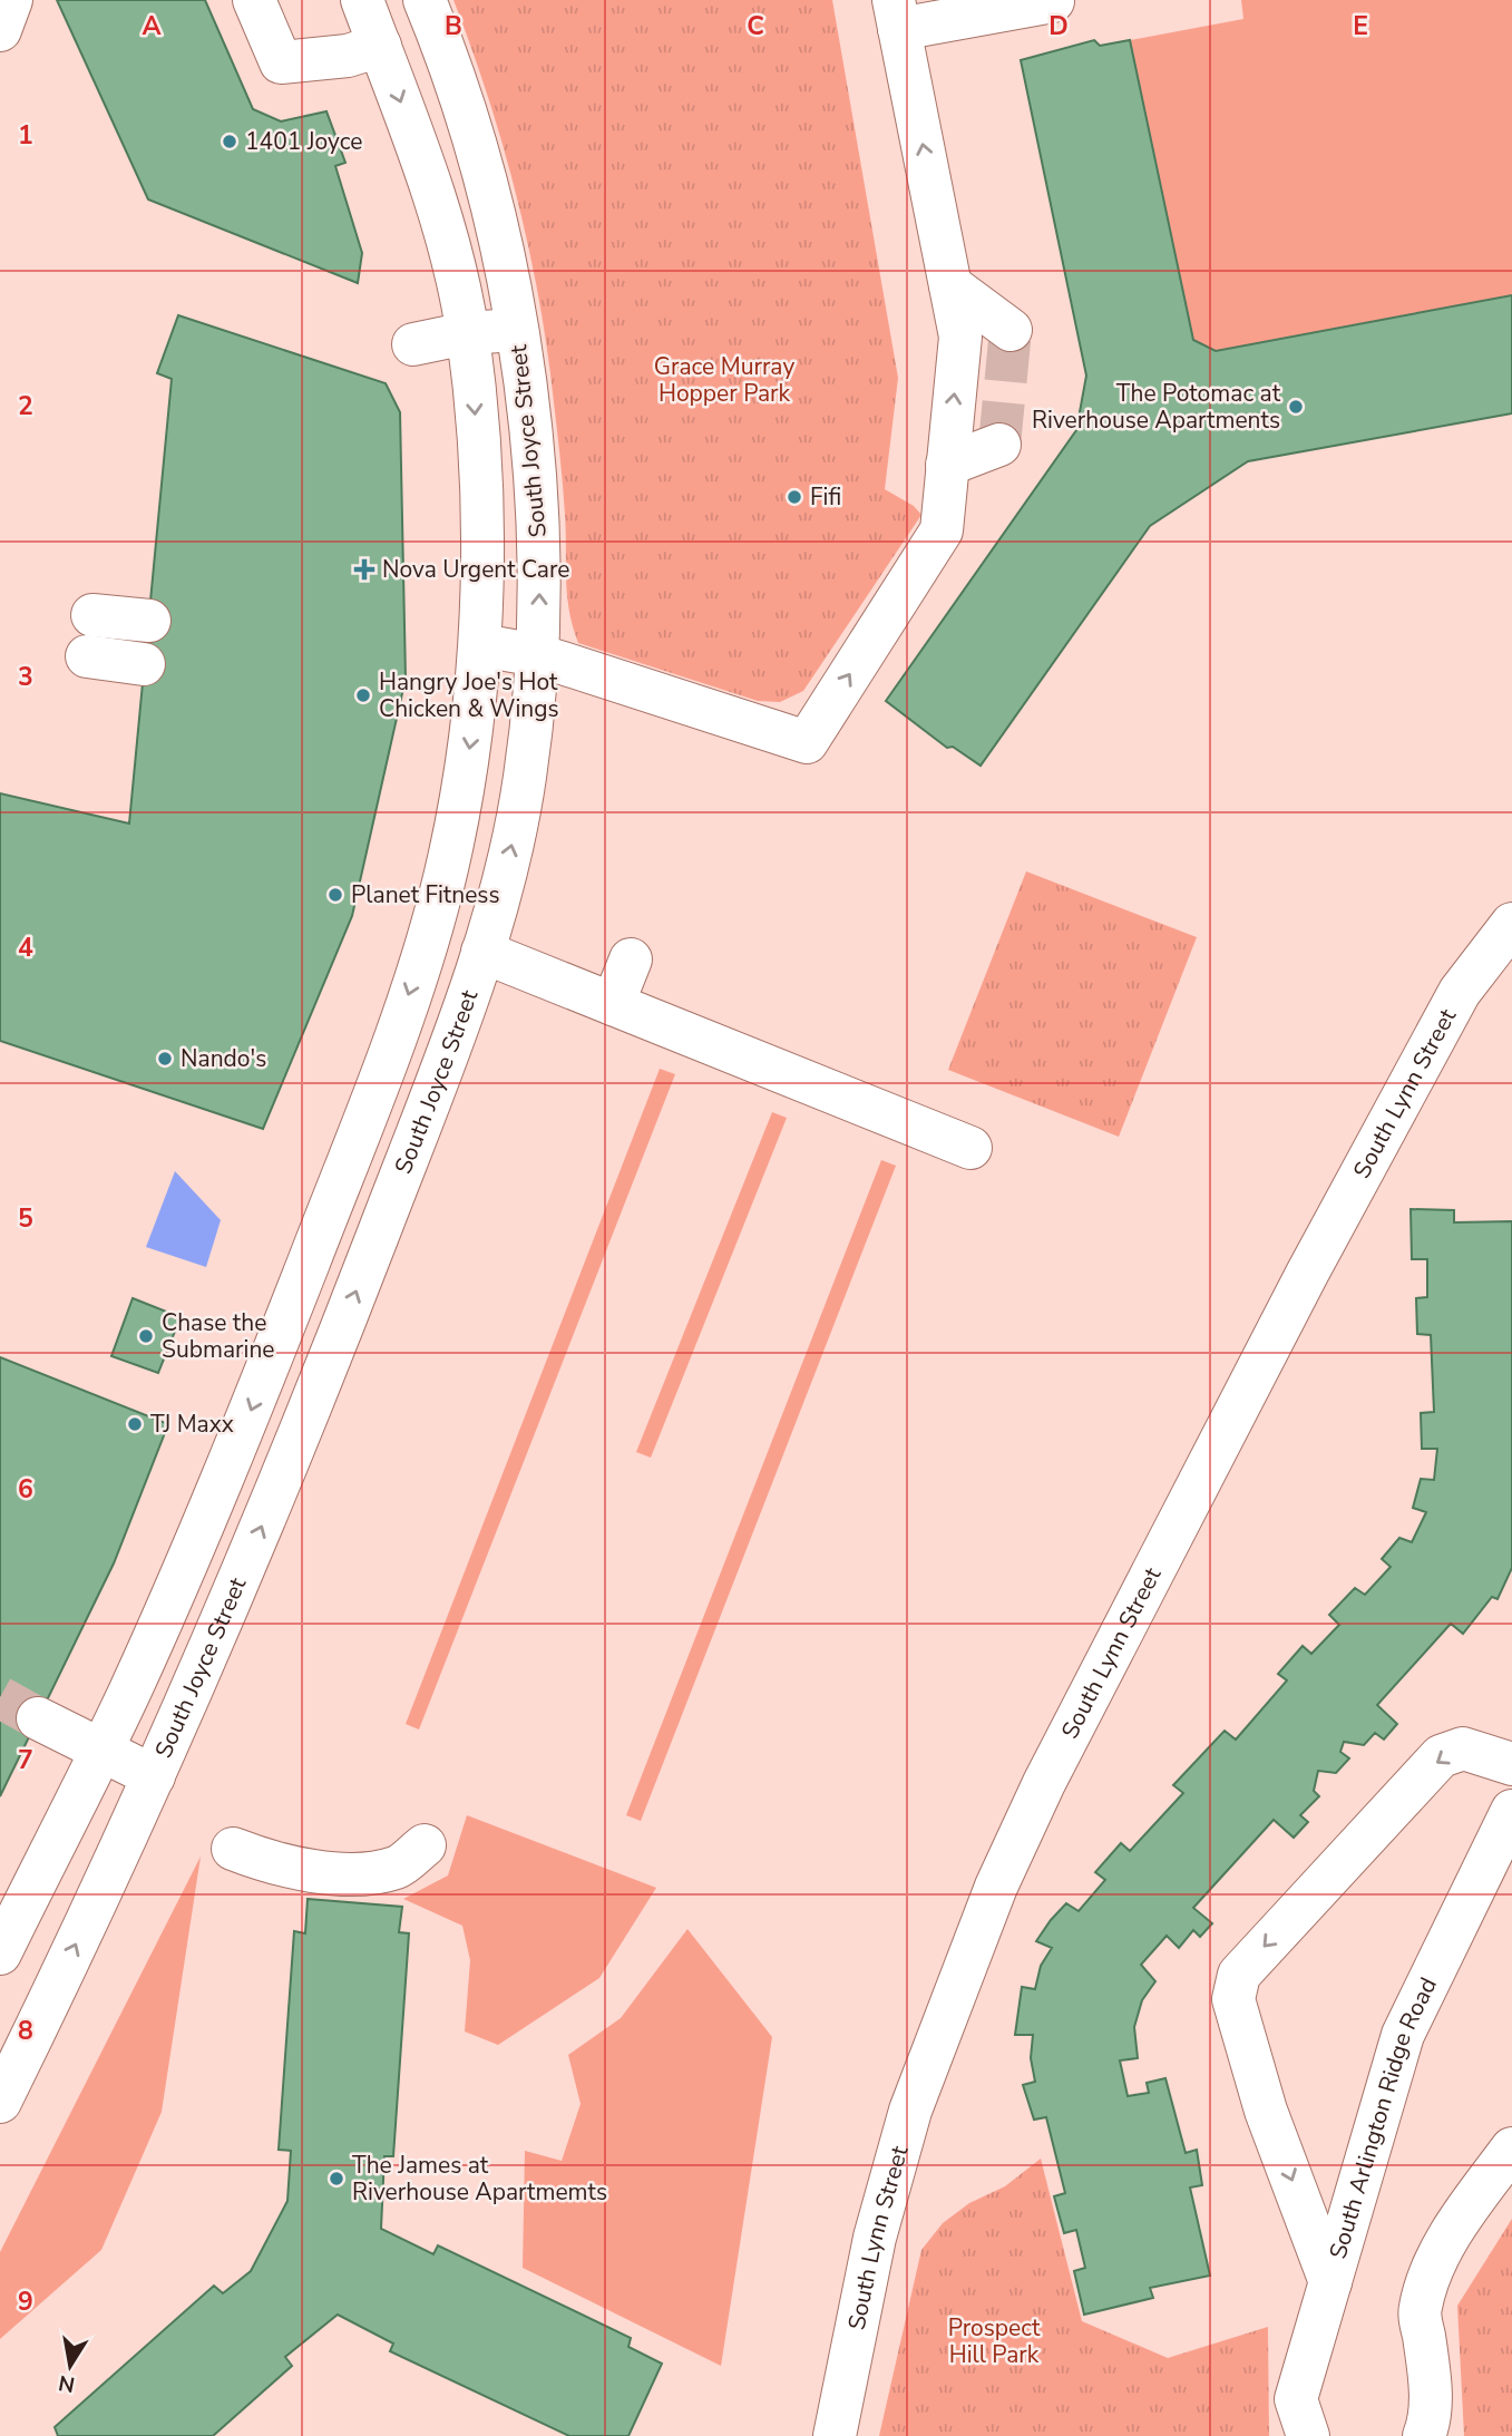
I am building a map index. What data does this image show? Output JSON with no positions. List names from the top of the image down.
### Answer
{
  "streets": {
    "main road": ["South Joyce Street", "South Lynn Street", "South Arlington Ridge Road"]
  },
  "parks": ["Grace Murray Hopper Park", "Prospect Hill Park"],
  "places": {
    "other": [
      "1401 Joyce",
      "The Potomac at Riverhouse Apartments",
      "Fifi",
      "Hangry Joe's Hot Chicken & Wings",
      "Planet Fitness",
      "Nando's",
      "Chase the Submarine",
      "TJ Maxx",
      "The James at Riverhouse Apartmemts"
    ],
    "health": ["Nova Urgent Care"]
  },
  "north": "bottom",
  "grid": {
    "columns": [
      "A",
      "B",
      "C",
      "D",
      "E"
    ],
    "rows": [
      "1",
      "2",
      "3",
      "4",
      "5",
      "6",
      "7",
      "8",
      "9"
    ]
  }
}
